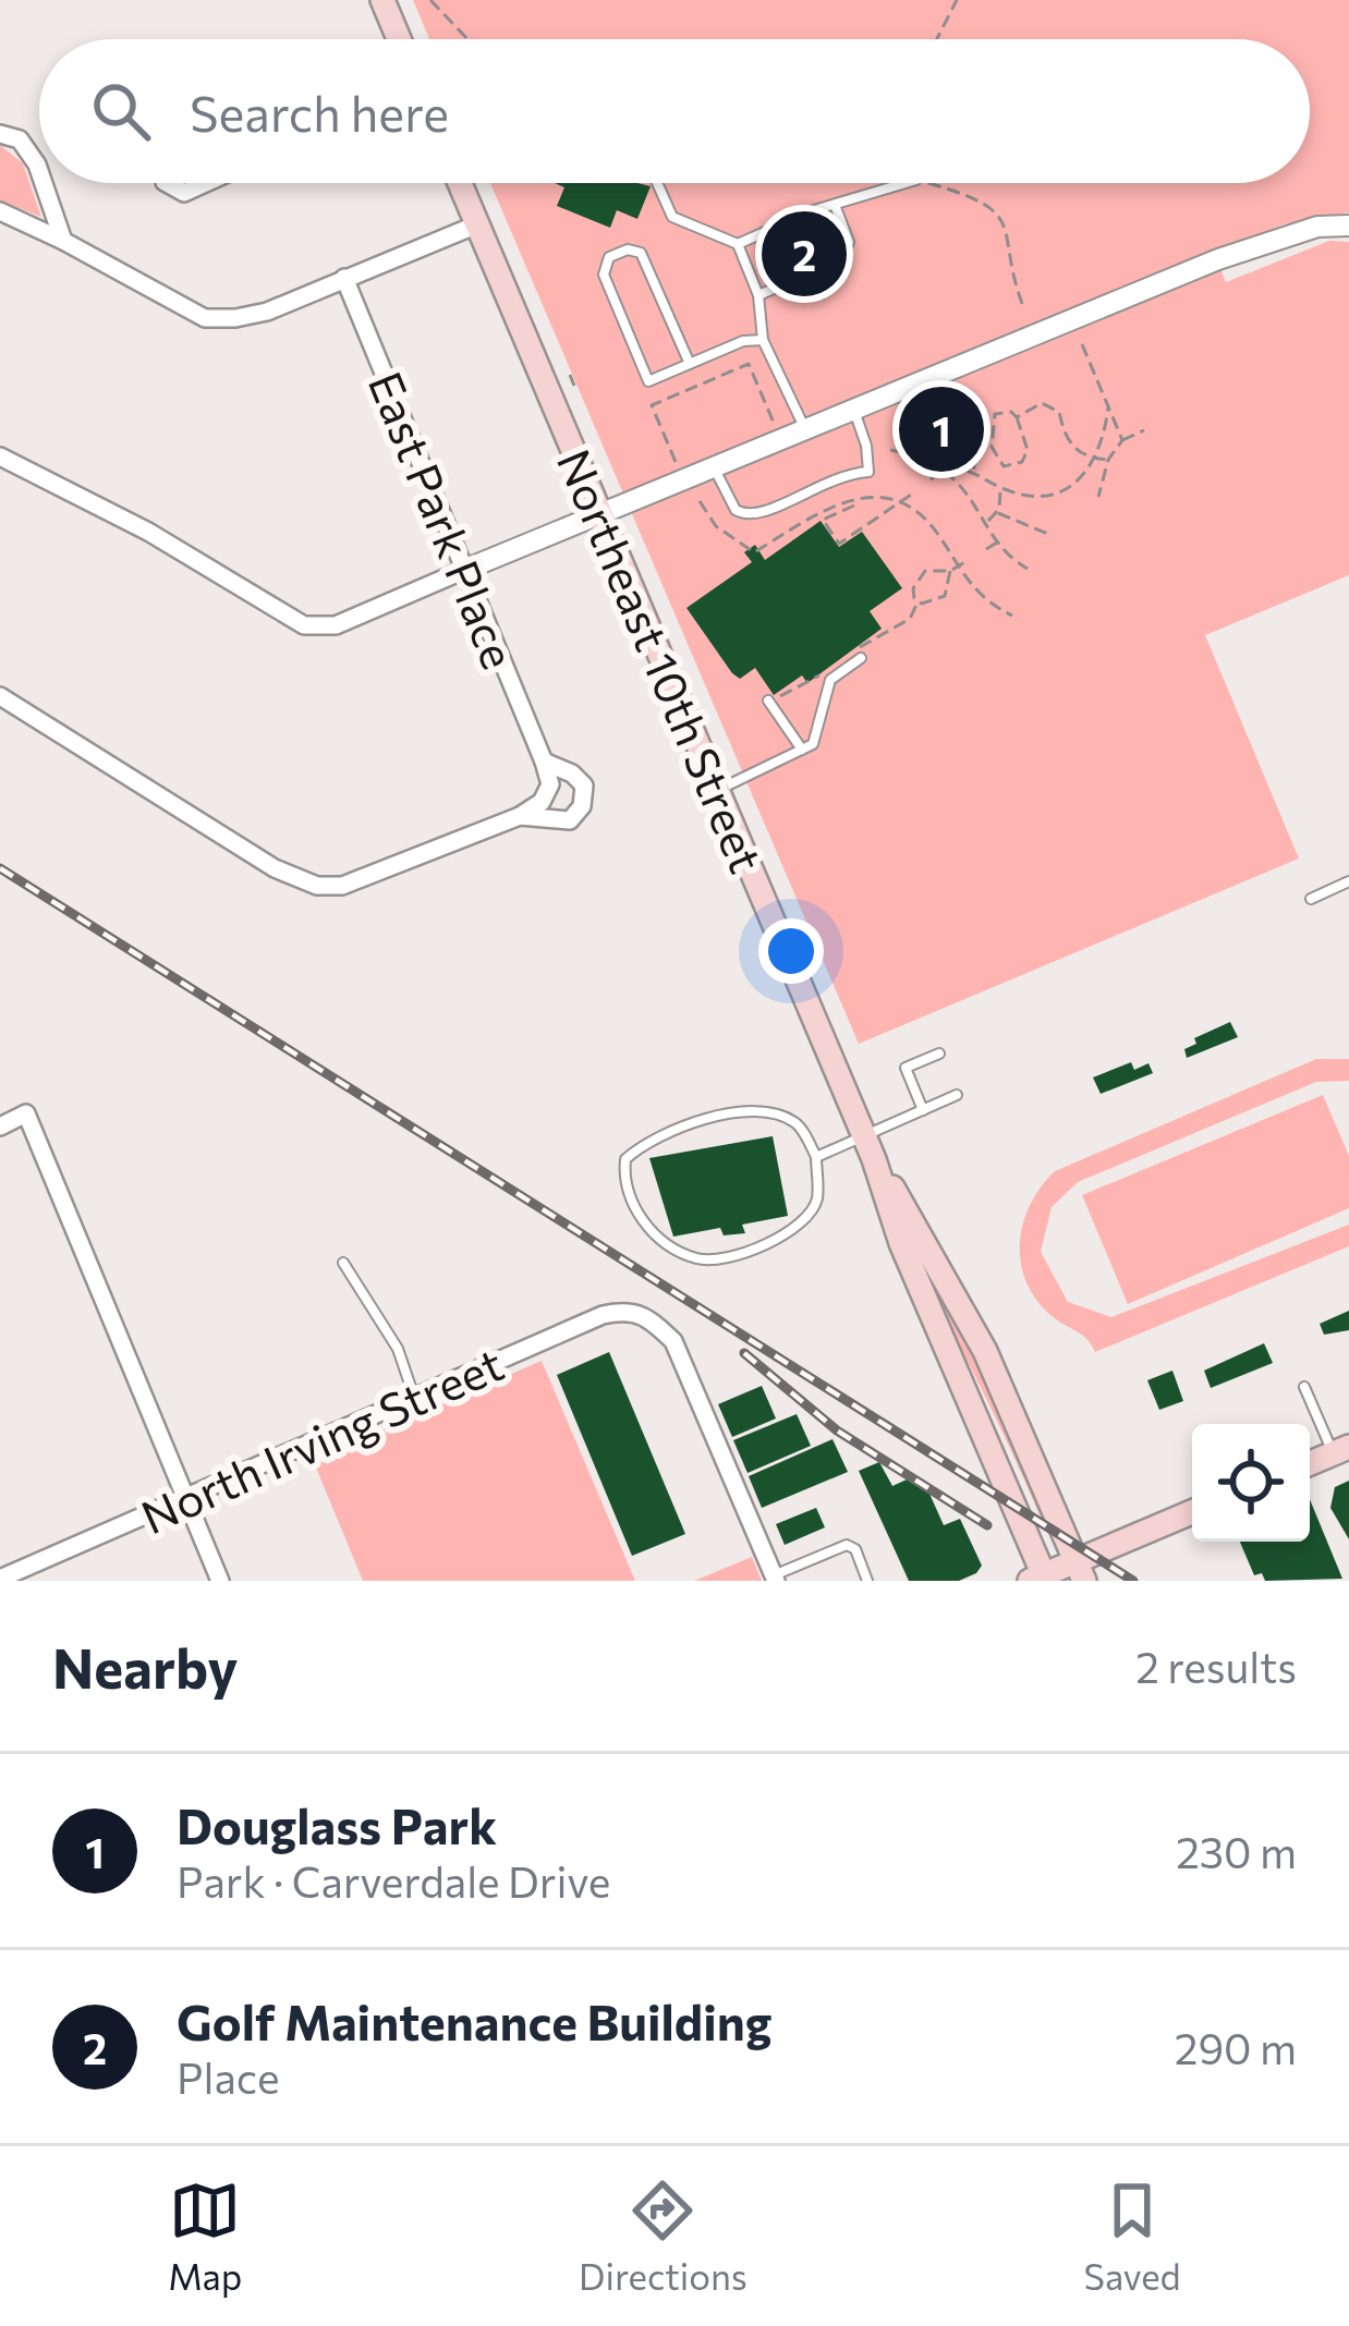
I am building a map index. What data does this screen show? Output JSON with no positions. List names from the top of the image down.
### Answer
{
  "streets": {
    "main road": ["Northeast 10th Street"],
    "street": ["East Park Place", "North Irving Street"]
  },
  "page": {
    "search": "Search here",
    "pins": ["2", "1"],
    "heading": ["Nearby", "2 results"],
    "list": [
      {
        "mark": "1",
        "name": "Douglass Park",
        "note": "Park · Carverdale Drive",
        "value": "230 m"
      },
      {
        "mark": "2",
        "name": "Golf Maintenance Building",
        "note": "Place",
        "value": "290 m"
      }
    ],
    "nav": ["Map", "Directions", "Saved"]
  }
}
